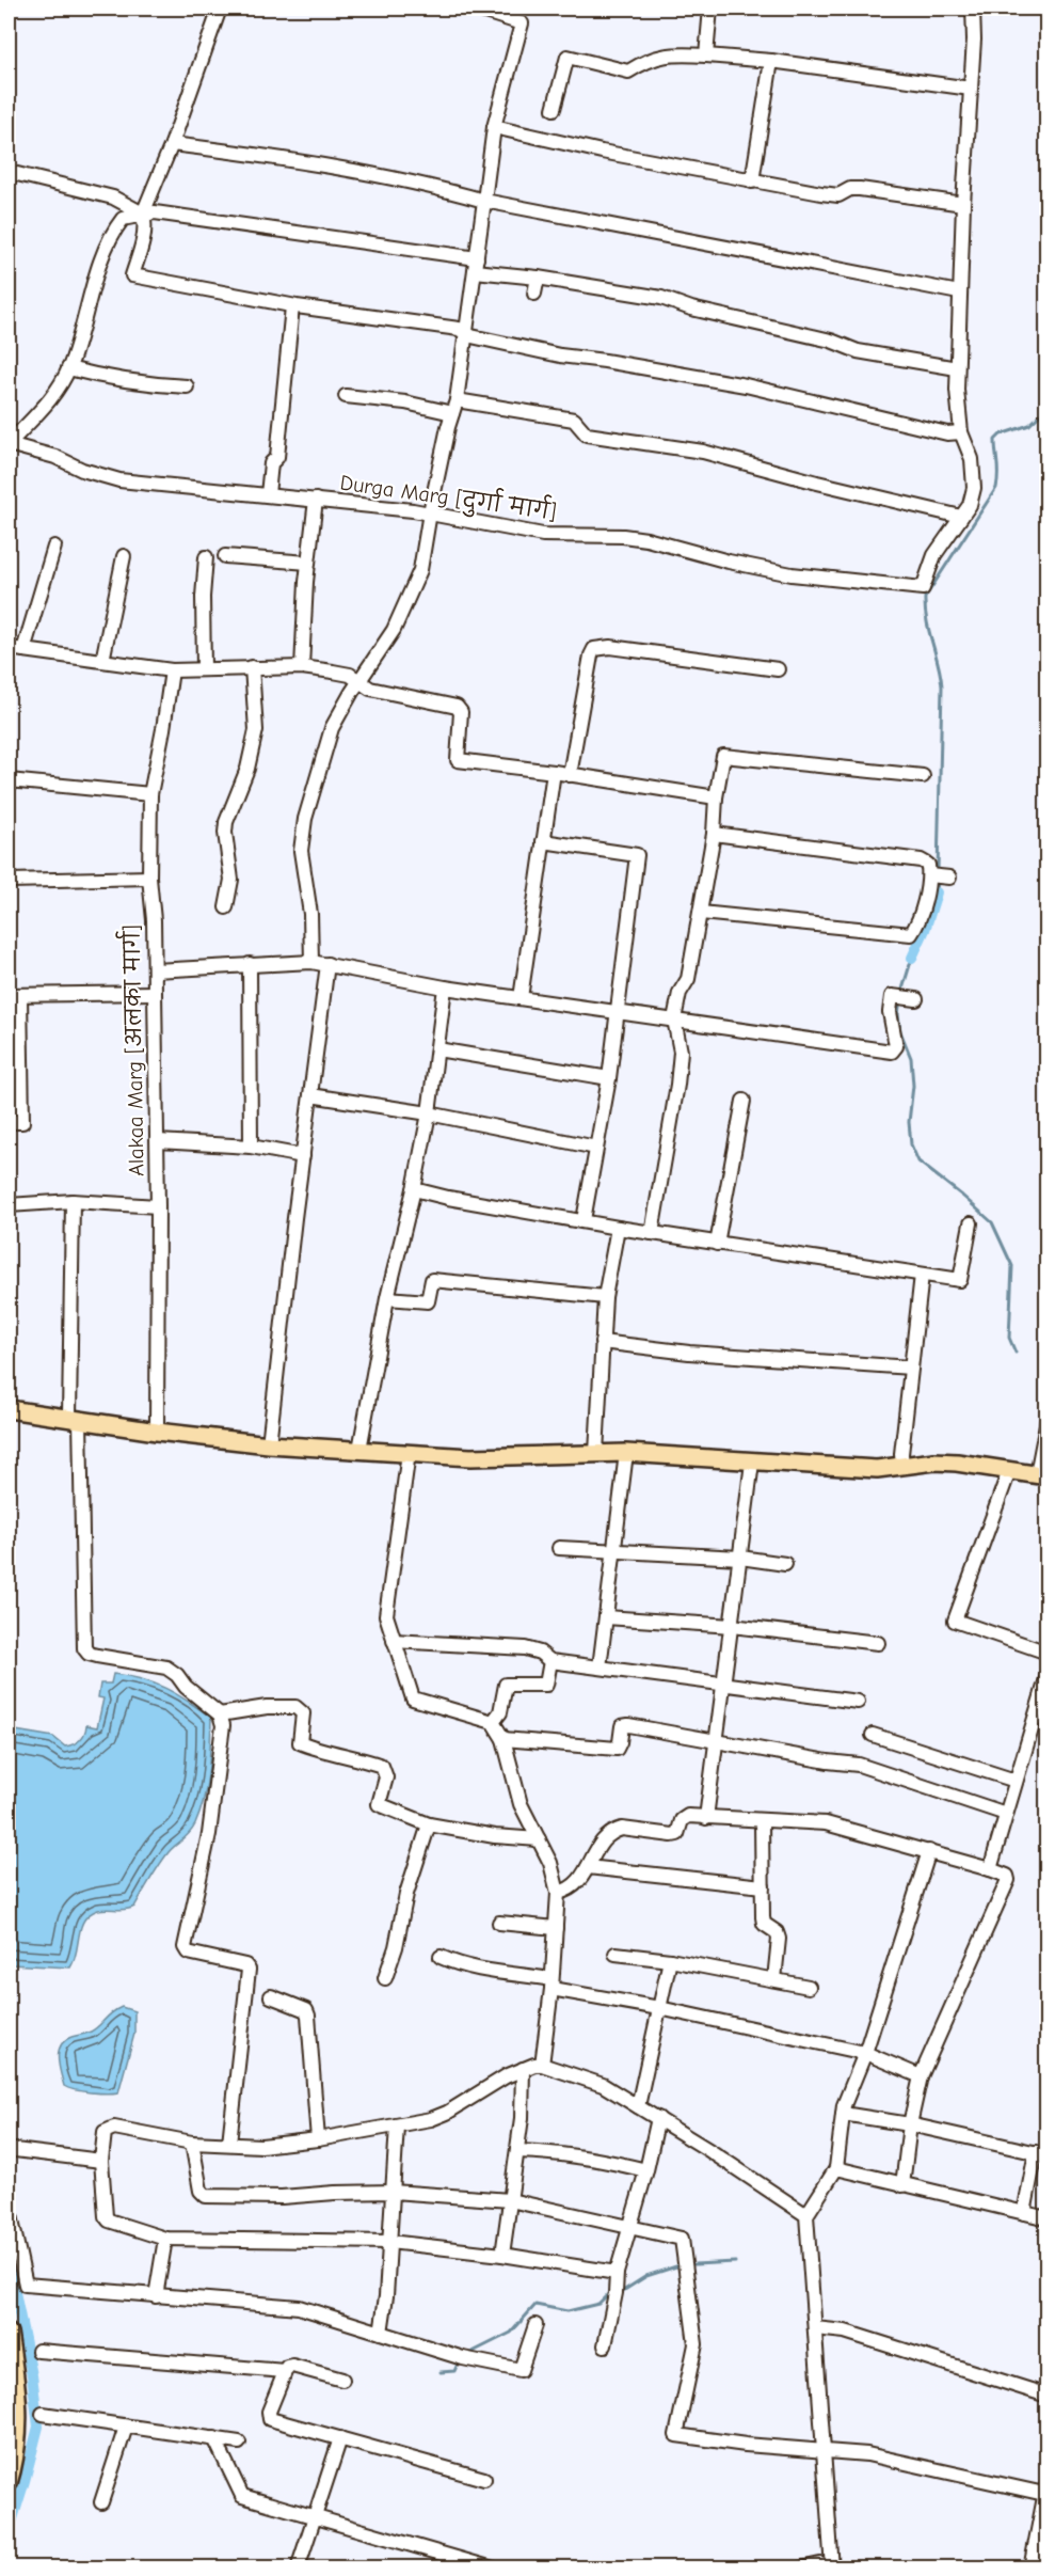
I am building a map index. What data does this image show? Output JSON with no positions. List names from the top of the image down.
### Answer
{
  "streets": {
    "street": ["Durga Marg [दुर्गा मार्ग]", "Alakaa Marg [अलका मार्ग]"]
  }
}
